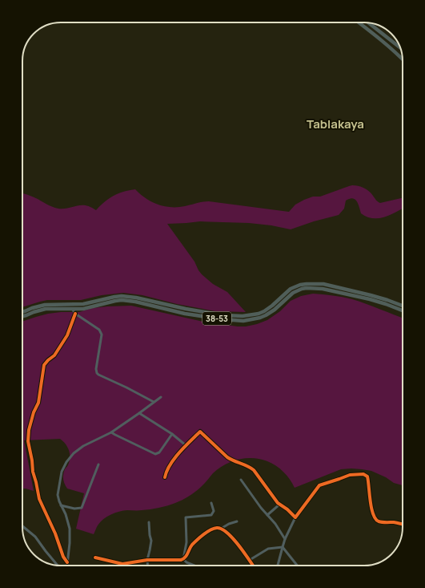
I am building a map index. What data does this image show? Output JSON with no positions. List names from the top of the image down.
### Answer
{
  "streets": {
    "main road": ["38-53"]
  },
  "districts": ["Tablakaya"]
}
